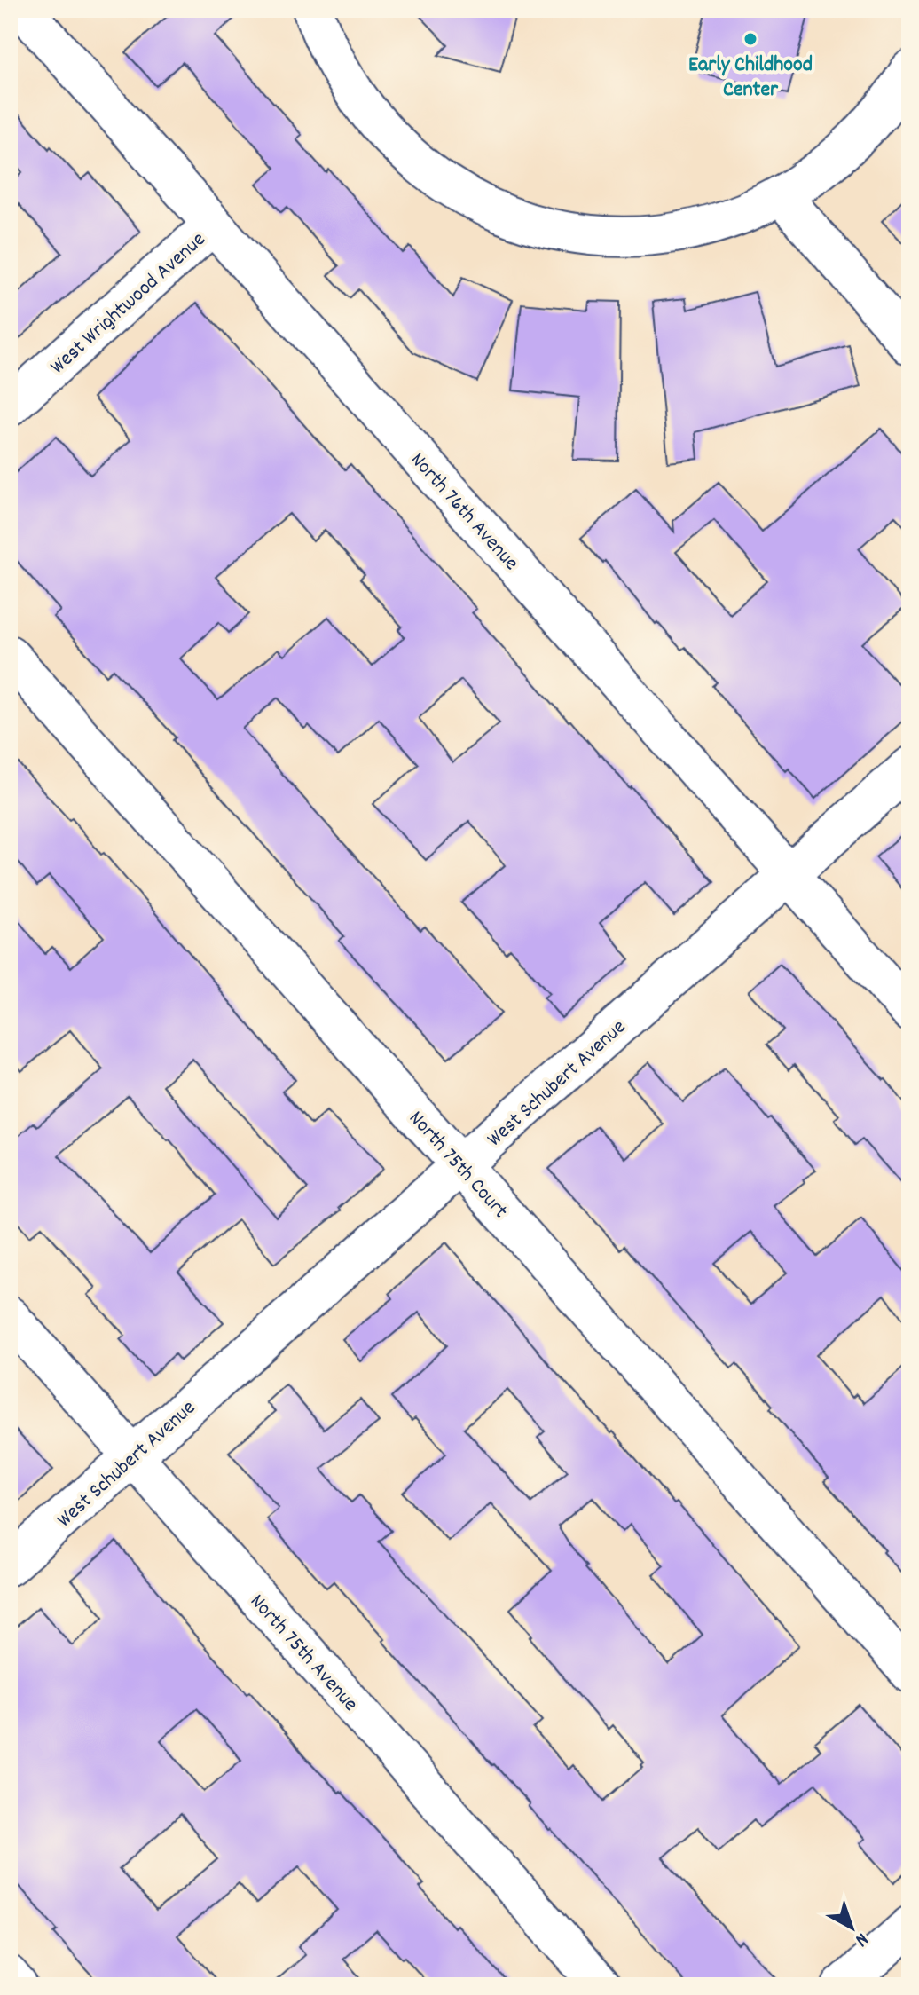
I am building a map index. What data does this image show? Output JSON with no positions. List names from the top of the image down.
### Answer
{
  "streets": {
    "street": [
      "West Wrightwood Avenue",
      "North 76th Avenue",
      "West Schubert Avenue",
      "North 75th Court",
      "North 75th Avenue"
    ]
  },
  "crossings": [
    ["West Wrightwood Avenue", "North 76th Avenue"],
    ["North 76th Avenue", "West Schubert Avenue"],
    ["West Schubert Avenue", "North 75th Court"],
    ["West Schubert Avenue", "North 75th Avenue"]
  ],
  "places": ["Early Childhood Center"],
  "north": "bottom right"
}
